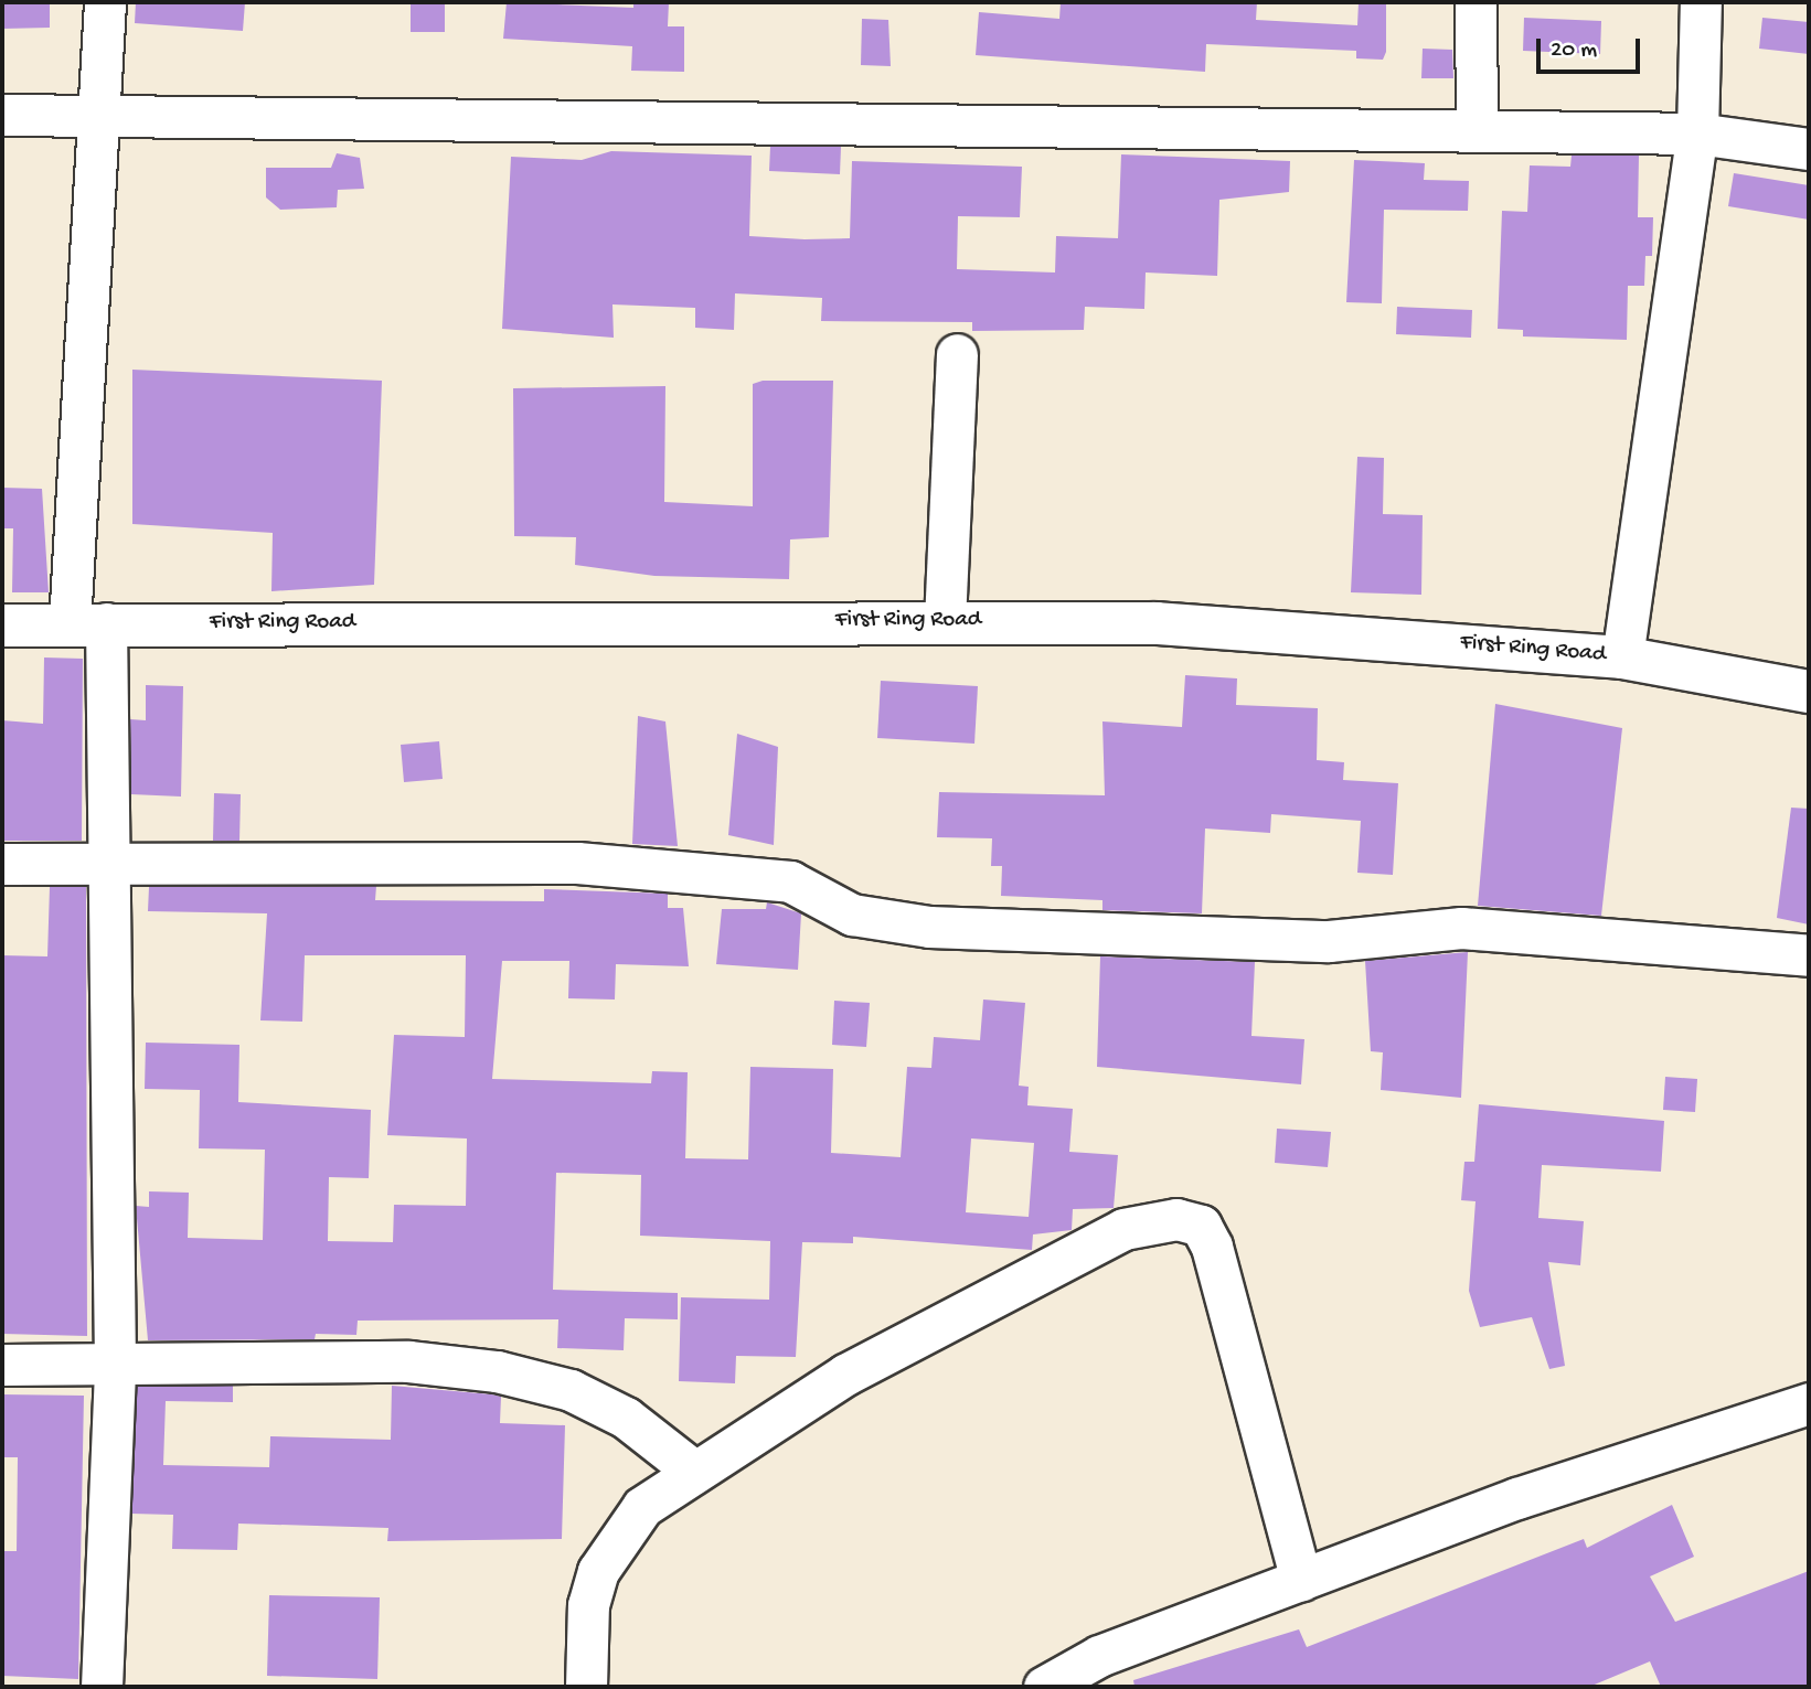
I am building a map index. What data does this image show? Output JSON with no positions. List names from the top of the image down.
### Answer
{
  "streets": {
    "street": ["First Ring Road"]
  },
  "scale_bar": "20 m"
}
